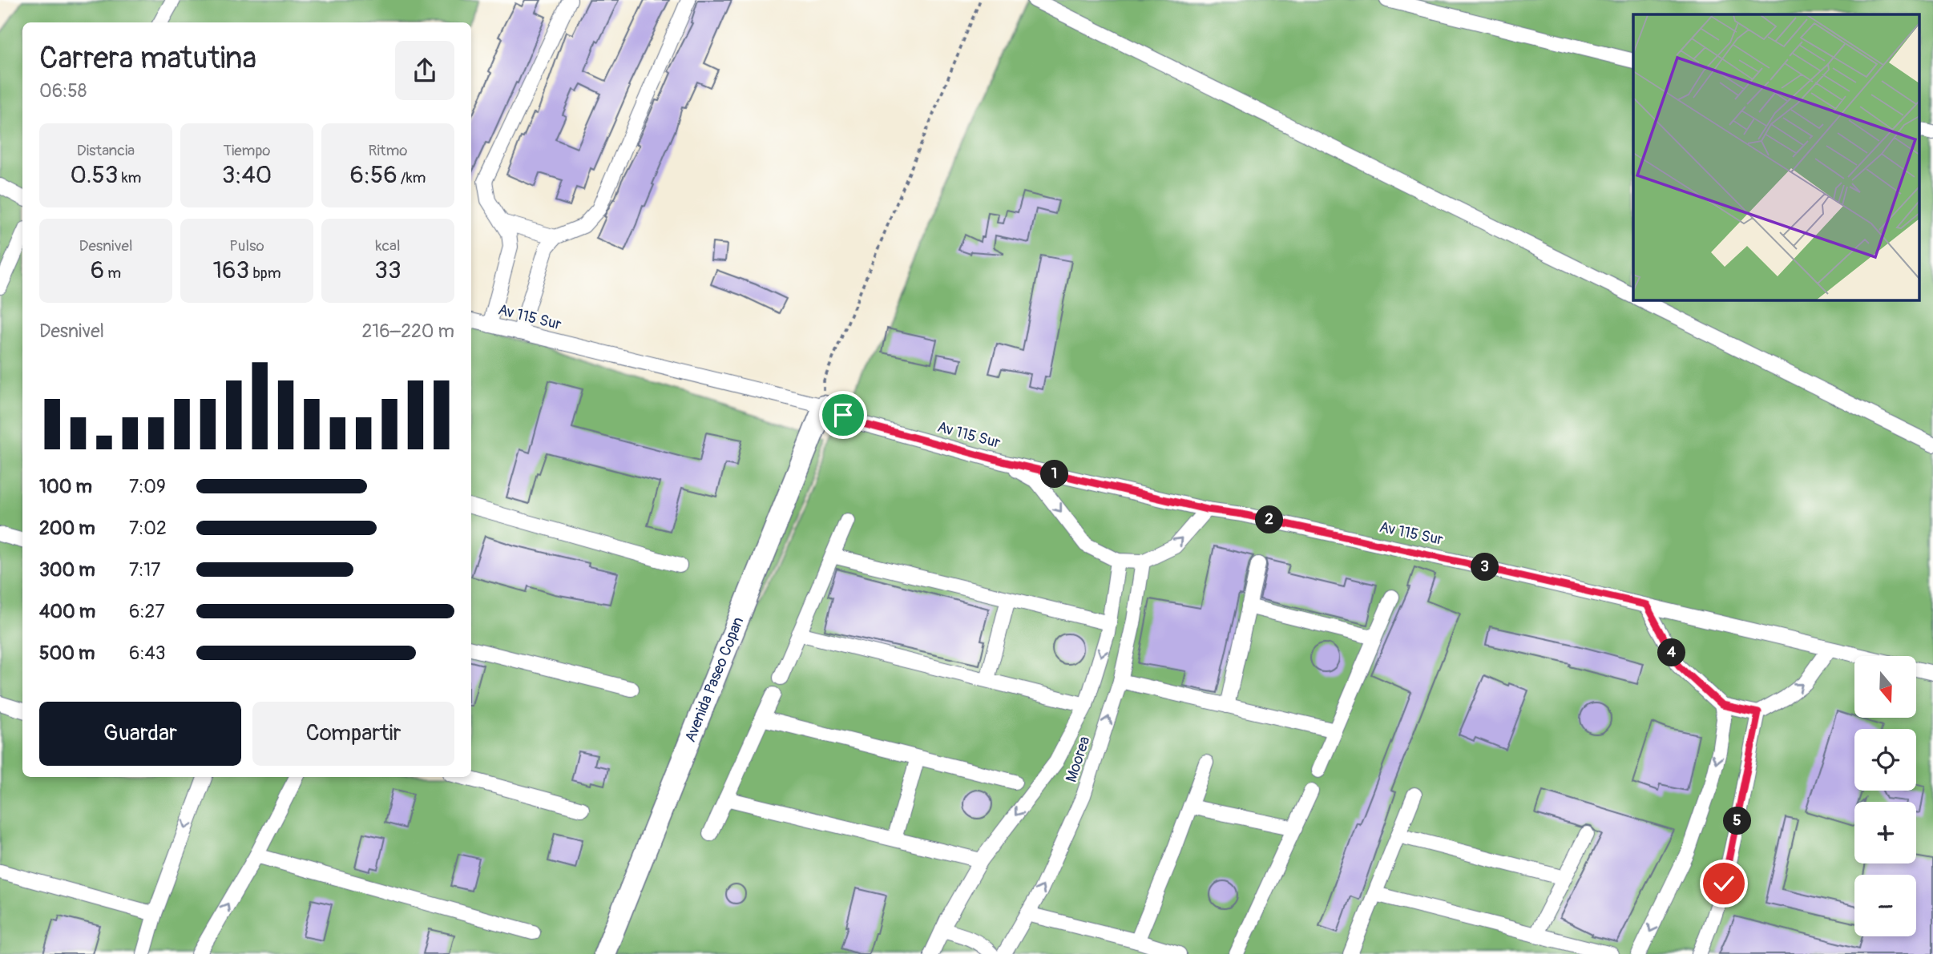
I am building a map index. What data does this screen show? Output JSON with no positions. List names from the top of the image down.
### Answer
{
  "streets": {
    "main road": ["Avenida Paseo Copan"],
    "street": ["Av 115 Sur", "Moorea"]
  },
  "crossings": [
    ["Av 115 Sur", "Avenida Paseo Copan"]
  ],
  "north": "bottom",
  "page": {
    "heading": ["Carrera matutina", "06:58"],
    "stats": [
      ["Distancia", "0.53 km"],
      ["Tiempo", "3:40"],
      ["Ritmo", "6:56 /km"],
      ["Desnivel", "6 m"],
      ["Pulso", "163 bpm"],
      ["kcal", "33"]
    ],
    "chart": ["Desnivel", "216–220 m"],
    "pins": [
      "1",
      "2",
      "3",
      "4",
      "5"
    ],
    "list": [
      {
        "name": "100 m",
        "note": "7:09"
      },
      {
        "name": "200 m",
        "note": "7:02"
      },
      {
        "name": "300 m",
        "note": "7:17"
      },
      {
        "name": "400 m",
        "note": "6:27"
      },
      {
        "name": "500 m",
        "note": "6:43"
      }
    ],
    "map_buttons": ["+", "−"],
    "buttons": ["Guardar", "Compartir"]
  }
}
